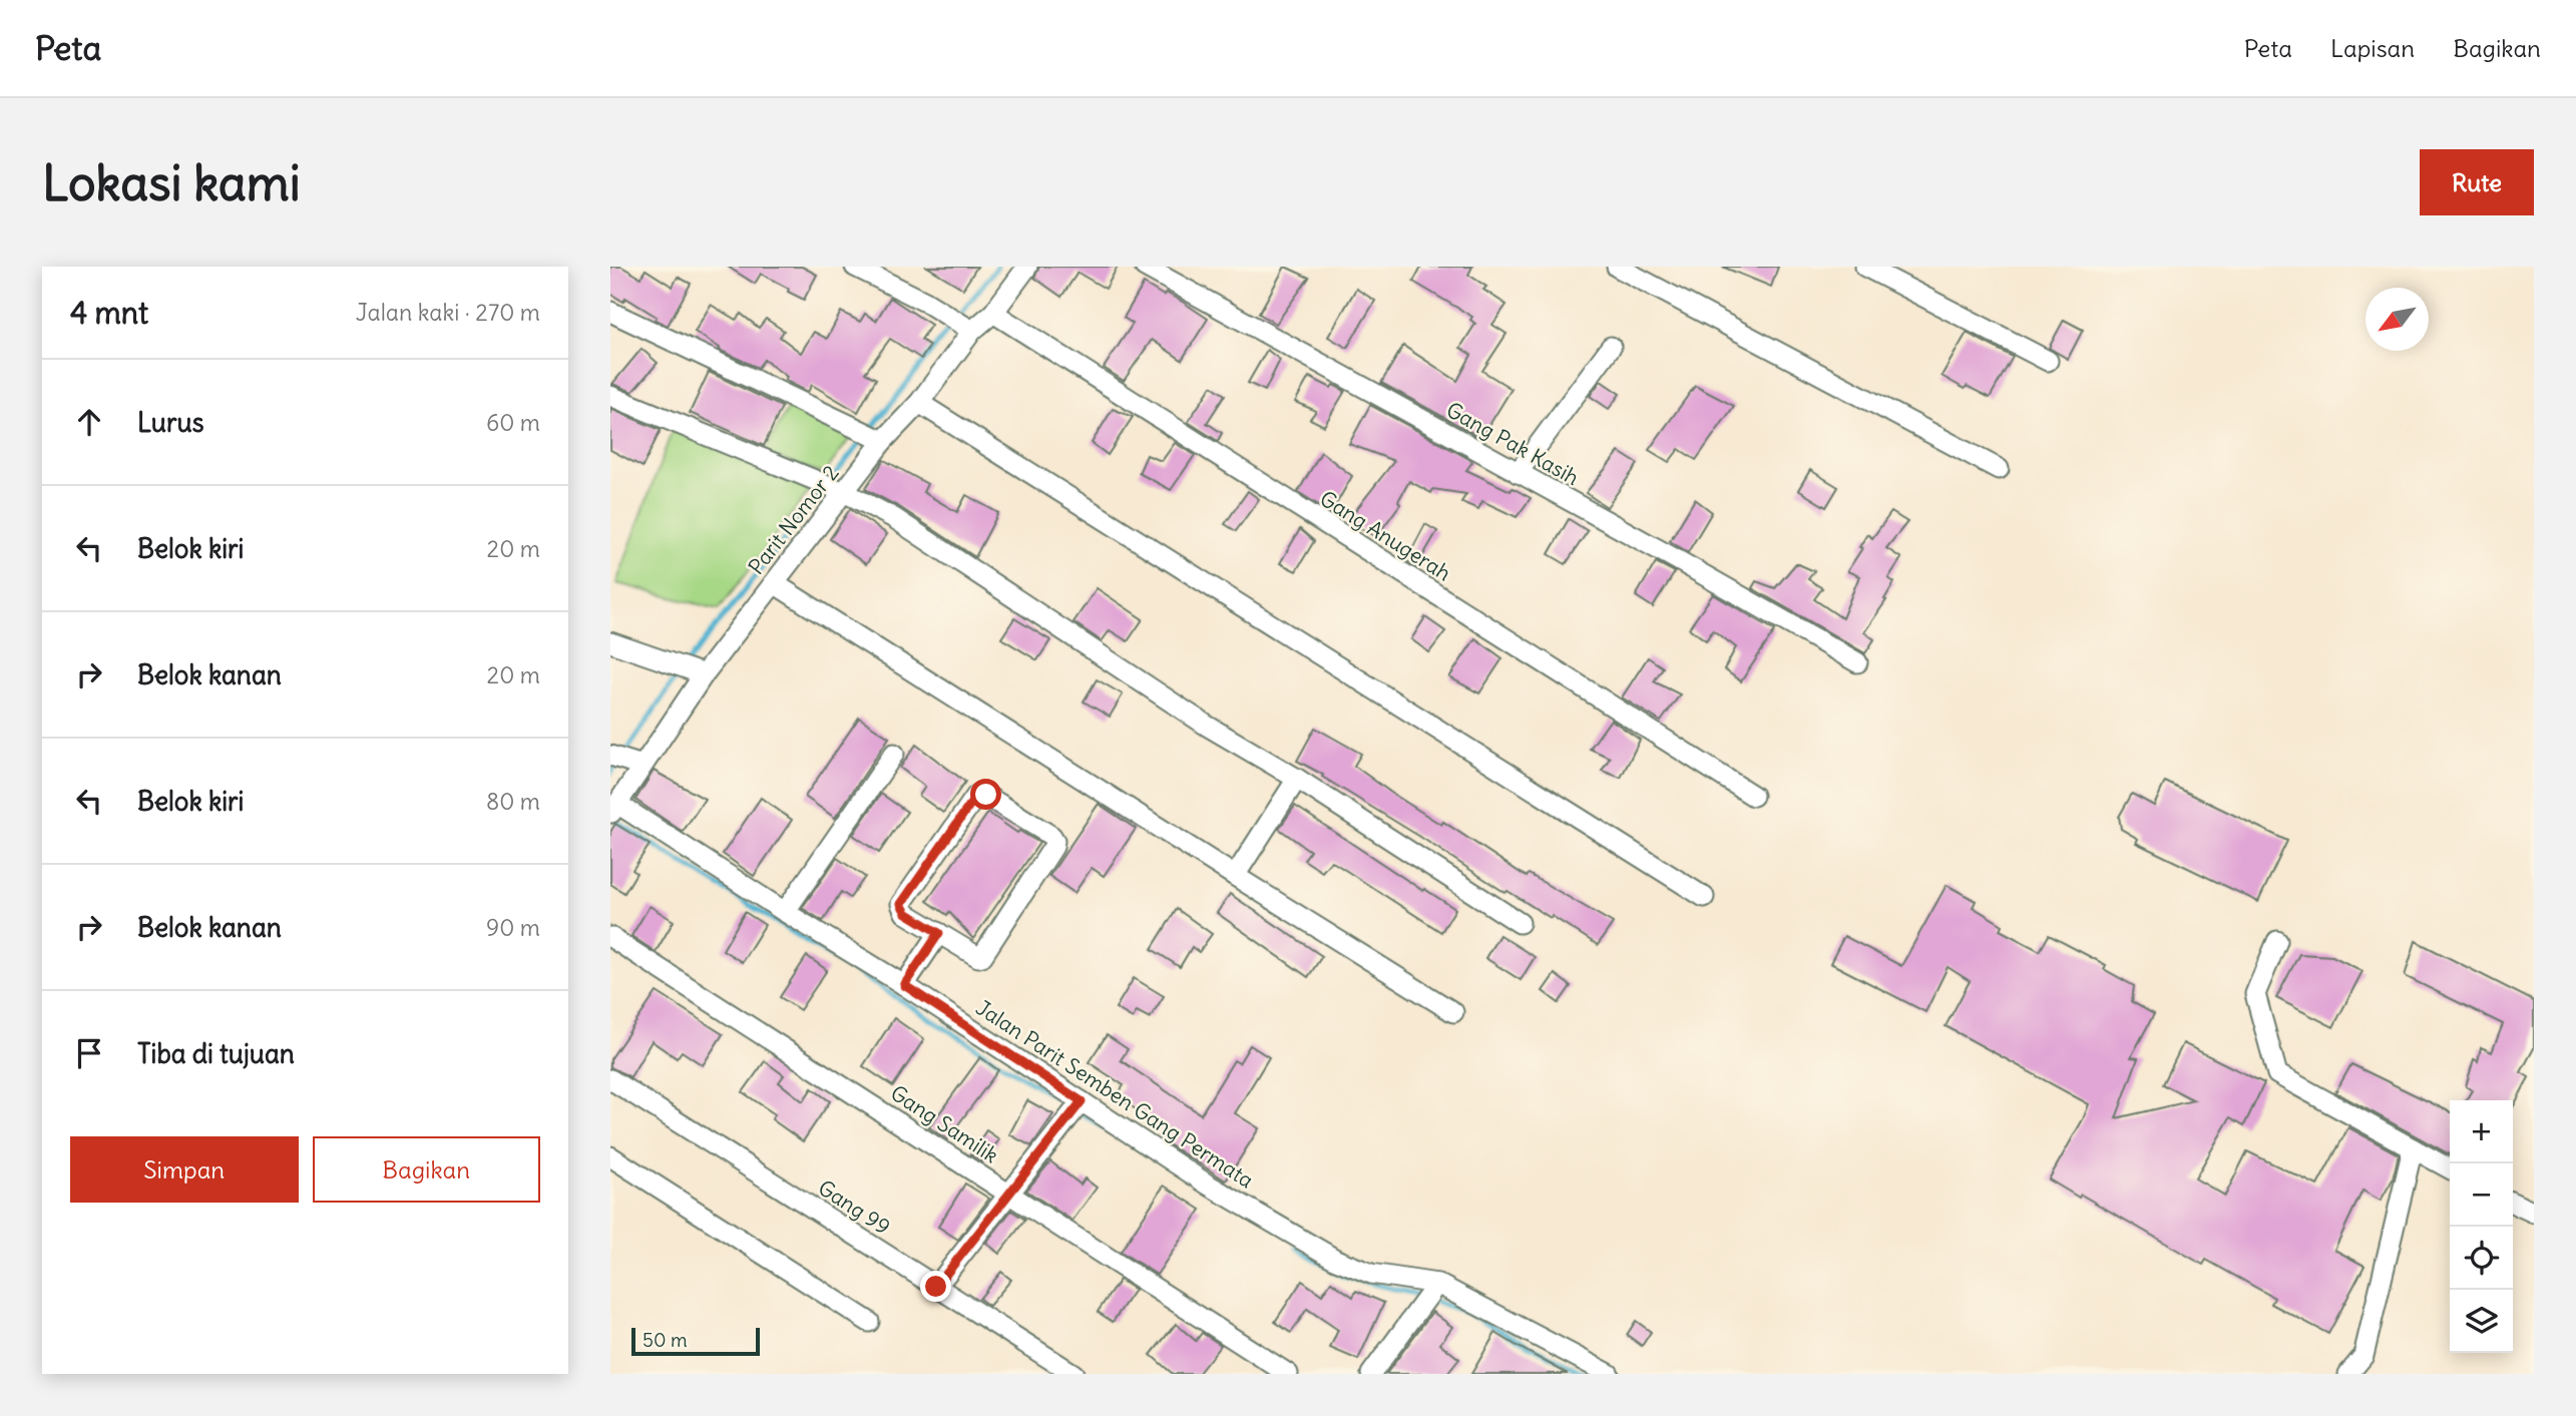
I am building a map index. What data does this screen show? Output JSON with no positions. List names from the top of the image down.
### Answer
{
  "streets": {
    "street": [
      "Gang Pak Kasih",
      "Parit Nomor 2",
      "Gang Anugerah",
      "Jalan Parit Semben Gang Permata",
      "Gang Samilik",
      "Gang 99"
    ]
  },
  "crossings": [
    ["Parit Nomor 2", "Gang Anugerah"],
    ["Parit Nomor 2", "Jalan Parit Semben Gang Permata"]
  ],
  "scale_bar": "50 m",
  "north": "bottom left",
  "page": {
    "header": "Peta",
    "nav": ["Peta", "Lapisan", "Bagikan"],
    "buttons": [
      "Rute",
      ["Simpan", "Bagikan"]
    ],
    "title": "Lokasi kami",
    "heading": ["4 mnt", "Jalan kaki · 270 m"],
    "list": [
      ["Lurus", "60 m"],
      ["Belok kiri", "20 m"],
      ["Belok kanan", "20 m"],
      ["Belok kiri", "80 m"],
      ["Belok kanan", "90 m"],
      "Tiba di tujuan"
    ],
    "map_buttons": ["+", "−"],
    "scale": "50 m"
  }
}
